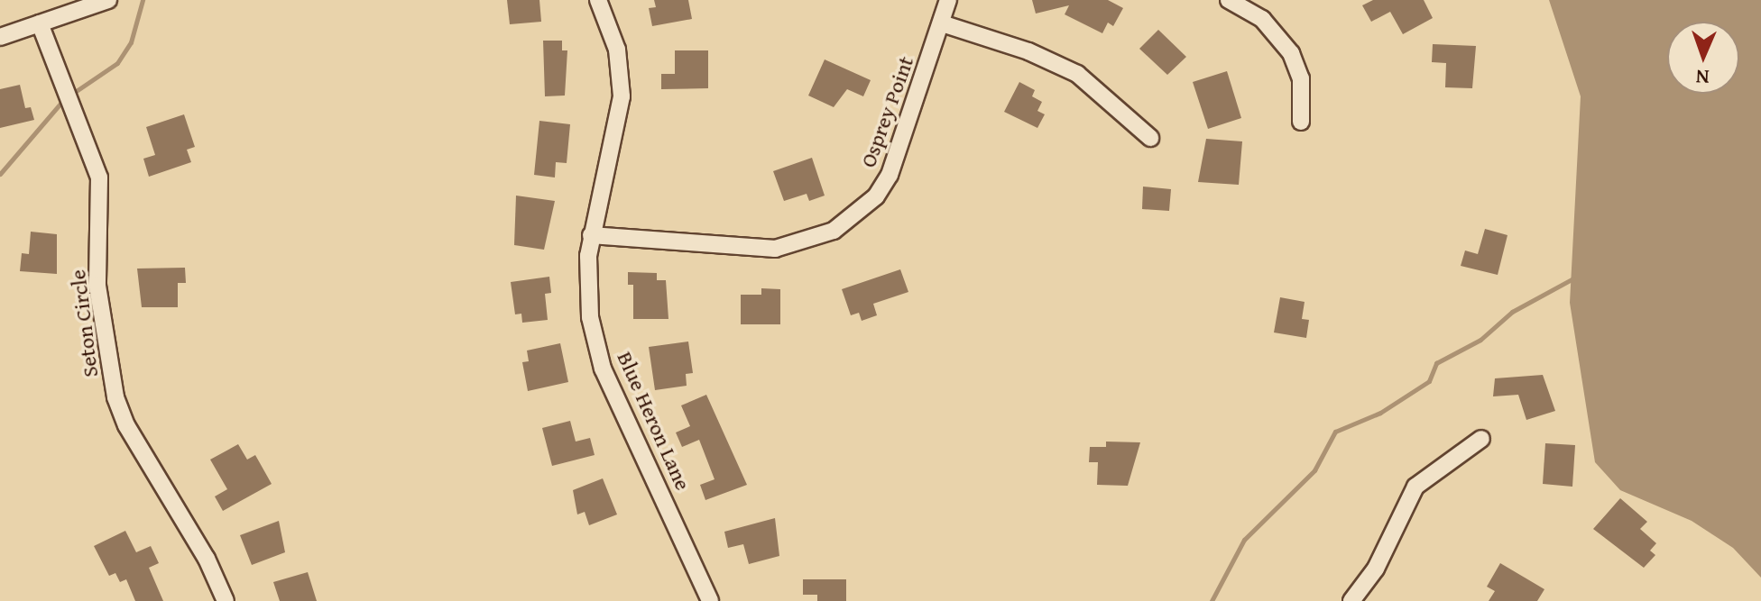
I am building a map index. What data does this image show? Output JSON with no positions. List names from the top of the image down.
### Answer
{
  "streets": {
    "street": ["Osprey Point", "Seton Circle", "Blue Heron Lane"]
  },
  "crossings": [
    ["Osprey Point", "Blue Heron Lane"]
  ],
  "north": "bottom"
}
